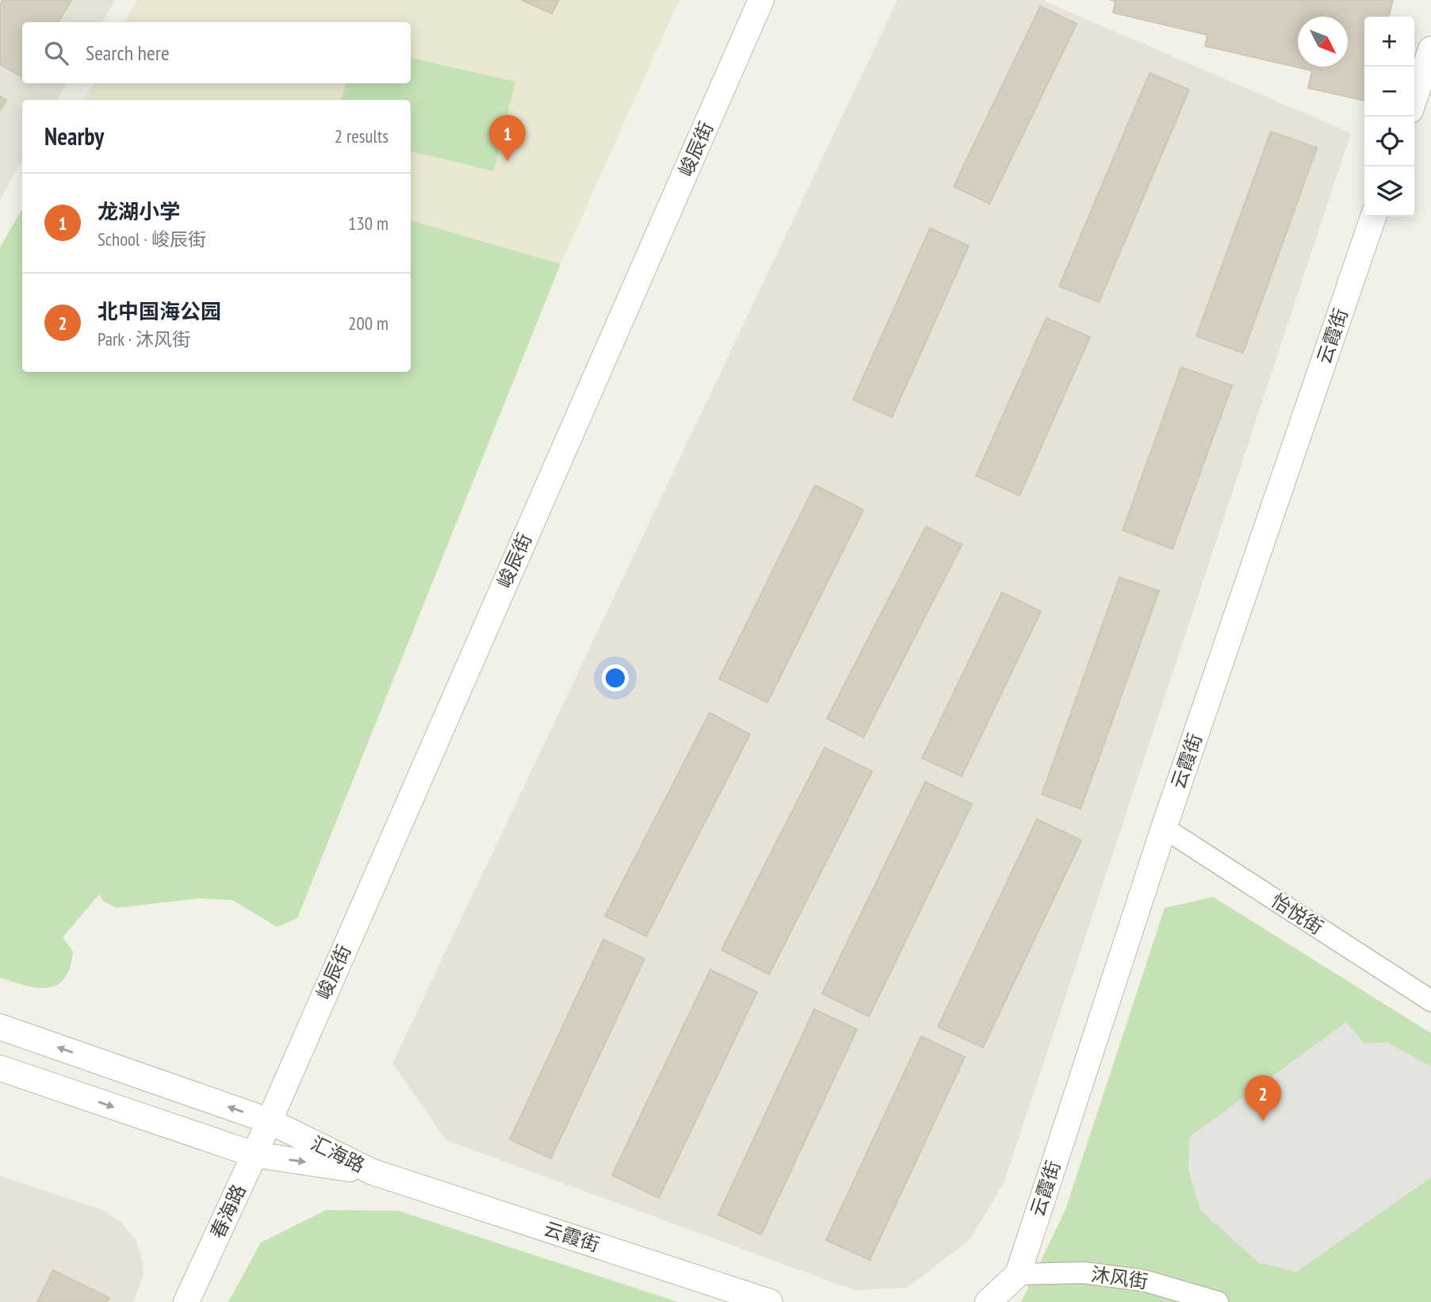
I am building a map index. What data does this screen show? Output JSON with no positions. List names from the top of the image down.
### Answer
{
  "streets": {
    "street": [
      "峻辰街",
      "云霞街",
      "怡悦街",
      "汇海路",
      "春海路",
      "沐风街"
    ]
  },
  "crossings": [
    ["峻辰街", "汇海路"],
    ["峻辰街", "春海路"],
    ["云霞街", "怡悦街"],
    ["云霞街", "汇海路"],
    ["云霞街", "沐风街"],
    ["汇海路", "春海路"]
  ],
  "north": "bottom right",
  "page": {
    "map_buttons": ["+", "−"],
    "search": "Search here",
    "heading": ["Nearby", "2 results"],
    "pins": ["1", "2"],
    "list": [
      {
        "mark": "1",
        "name": "龙湖小学",
        "note": "School · 峻辰街",
        "value": "130 m"
      },
      {
        "mark": "2",
        "name": "北中国海公园",
        "note": "Park · 沐风街",
        "value": "200 m"
      }
    ]
  }
}
